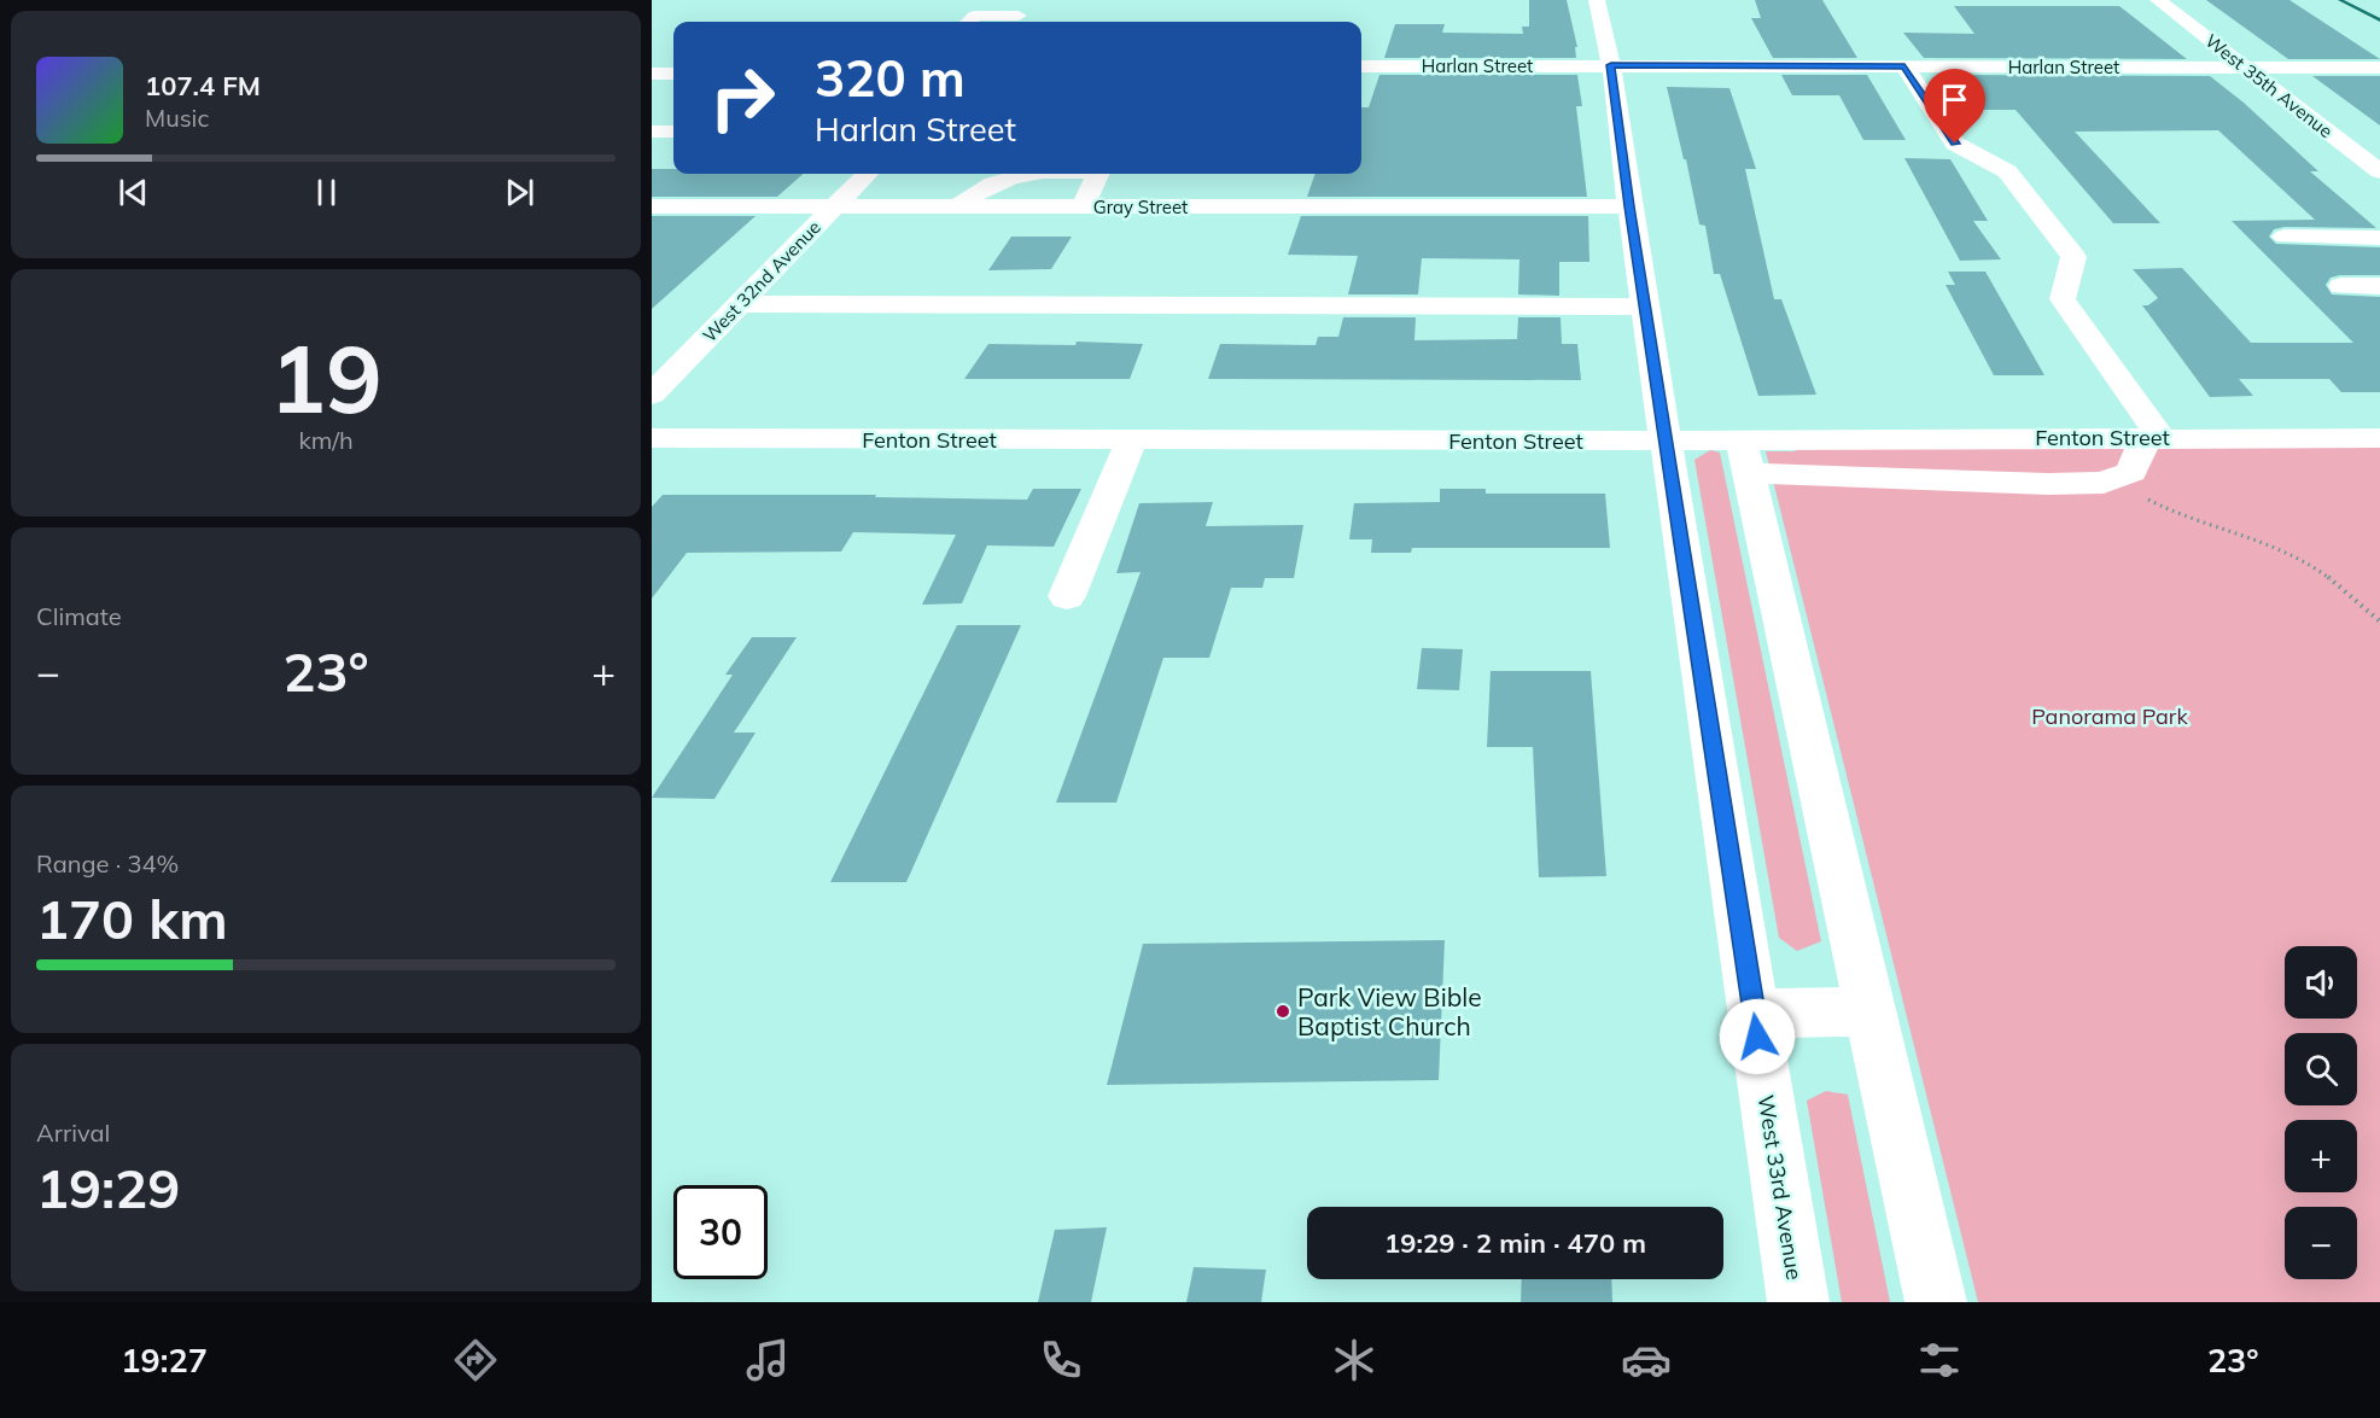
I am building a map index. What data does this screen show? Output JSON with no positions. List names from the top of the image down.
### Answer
{
  "streets": {
    "street": [
      "Harlan Street",
      "West 35th Avenue",
      "Gray Street",
      "West 32nd Avenue",
      "Fenton Street",
      "West 33rd Avenue"
    ]
  },
  "crossings": [
    ["Harlan Street", "West 35th Avenue"],
    ["Harlan Street", "West 33rd Avenue"],
    ["Gray Street", "West 32nd Avenue"],
    ["Gray Street", "West 33rd Avenue"],
    ["Fenton Street", "West 33rd Avenue"]
  ],
  "parks": ["Panorama Park"],
  "places": ["Park View Bible Baptist Church"],
  "page": {
    "turn": ["320 m", "Harlan Street"],
    "song": ["107.4 FM", "Music"],
    "tile": [
      ["19", "km/h"],
      "Climate",
      ["Range · 34%", "170 km"],
      ["Arrival", "19:29"]
    ],
    "heat": ["−", "23°", "+"],
    "map_buttons": ["+", "−"],
    "limit": "30",
    "trip": "19:29 · 2 min · 470 m",
    "tabs": ["19:27", "23°"]
  }
}
